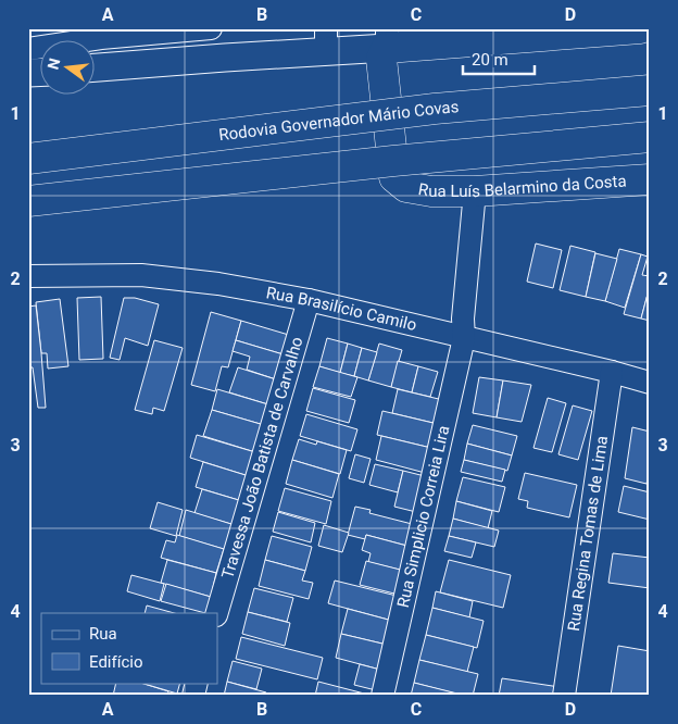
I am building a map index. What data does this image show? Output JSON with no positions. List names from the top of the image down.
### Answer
{
  "streets": {
    "main road": ["Rodovia Governador Mário Covas", "Rua Luís Belarmino da Costa"],
    "street": [
      "Rua Brasilício Camilo",
      "Travessa João Batista de Carvalho",
      "Rua Simplicio Correia Lira",
      "Rua Regina Tomas de Lima"
    ]
  },
  "crossings": [
    ["Rua Luís Belarmino da Costa", "Rua Simplicio Correia Lira"],
    ["Rua Brasilício Camilo", "Travessa João Batista de Carvalho"],
    ["Rua Brasilício Camilo", "Rua Simplicio Correia Lira"],
    ["Rua Brasilício Camilo", "Rua Regina Tomas de Lima"]
  ],
  "legend": ["Rua", "Edifício"],
  "scale_bar": "20 m",
  "north": "left",
  "grid": {
    "columns": [
      "A",
      "B",
      "C",
      "D"
    ],
    "rows": [
      "1",
      "2",
      "3",
      "4"
    ]
  }
}
